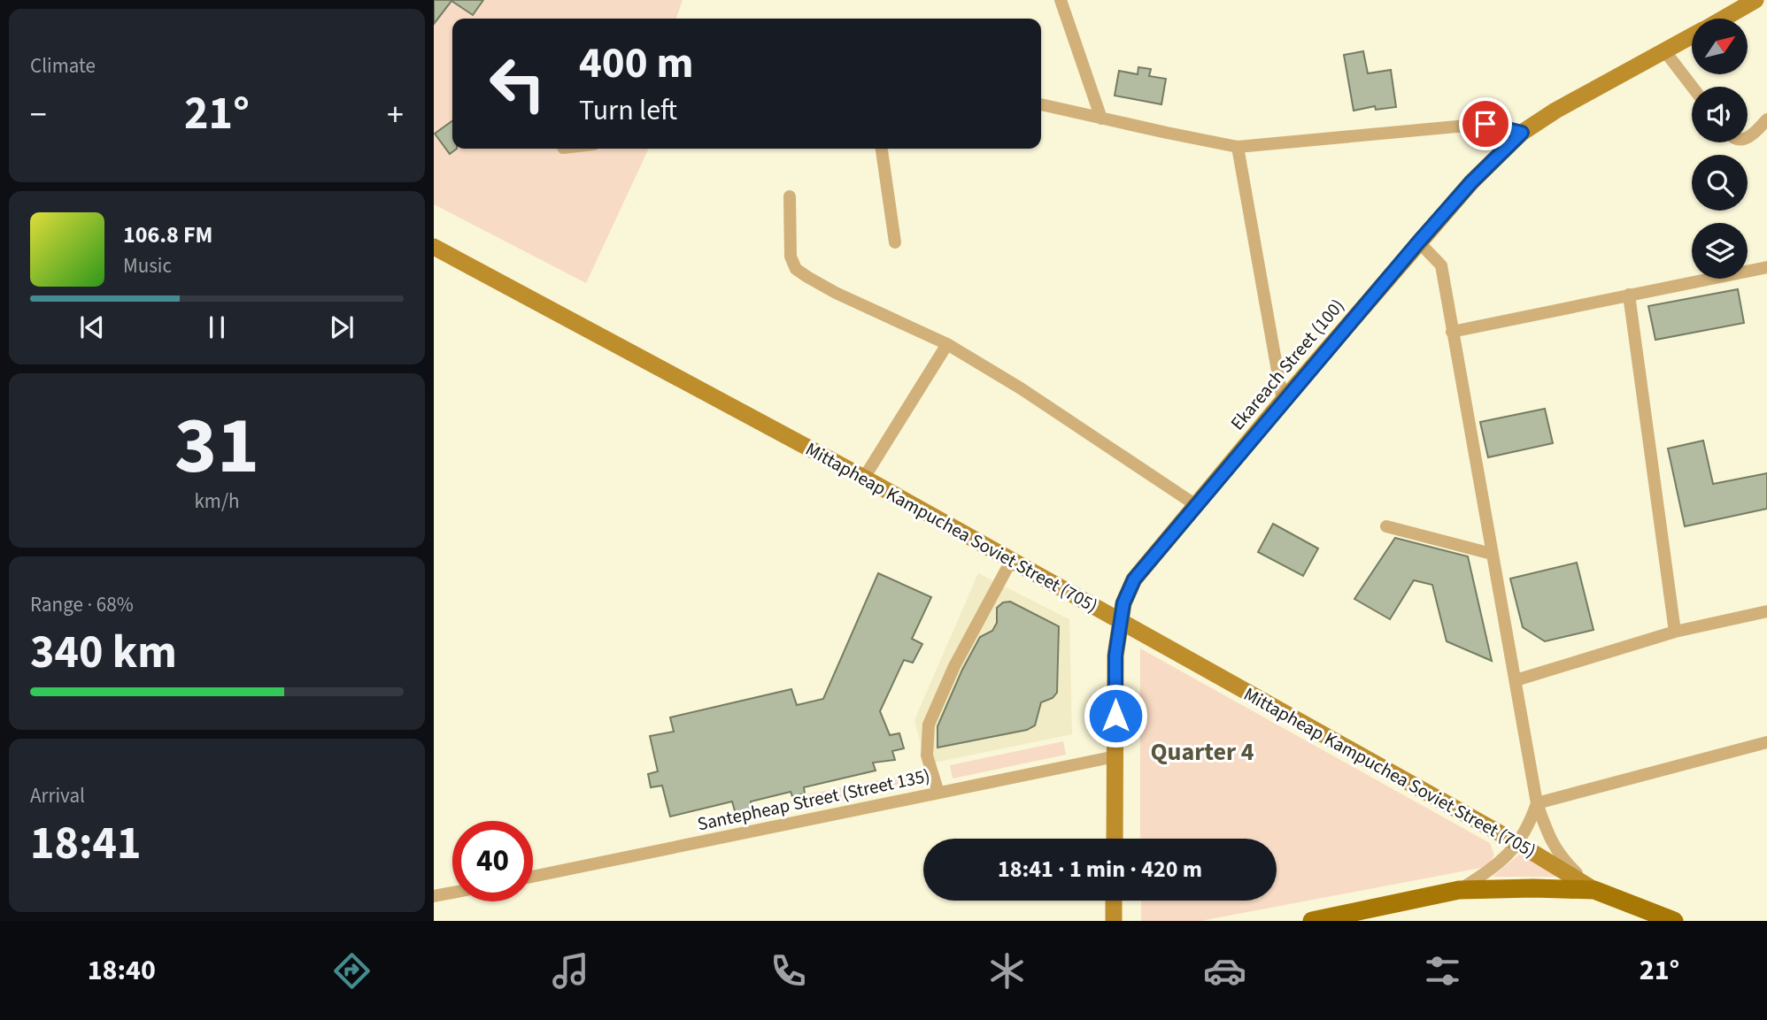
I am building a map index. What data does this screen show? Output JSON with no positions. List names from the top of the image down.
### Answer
{
  "streets": {
    "main road": ["Mittapheap Kampuchea Soviet Street (705)"],
    "street": ["Ekareach Street (100)", "Santepheap Street (Street 135)"]
  },
  "crossings": [
    ["Ekareach Street (100)", "Mittapheap Kampuchea Soviet Street (705)"],
    ["Ekareach Street (100)", "Santepheap Street (Street 135)"]
  ],
  "districts": ["Quarter 4"],
  "north": "top right",
  "page": {
    "tile": [
      "Climate",
      ["31", "km/h"],
      ["Range · 68%", "340 km"],
      ["Arrival", "18:41"]
    ],
    "turn": ["400 m", "Turn left"],
    "heat": ["−", "21°", "+"],
    "song": ["106.8 FM", "Music"],
    "limit": "40",
    "trip": "18:41 · 1 min · 420 m",
    "tabs": ["18:40", "21°"]
  }
}
